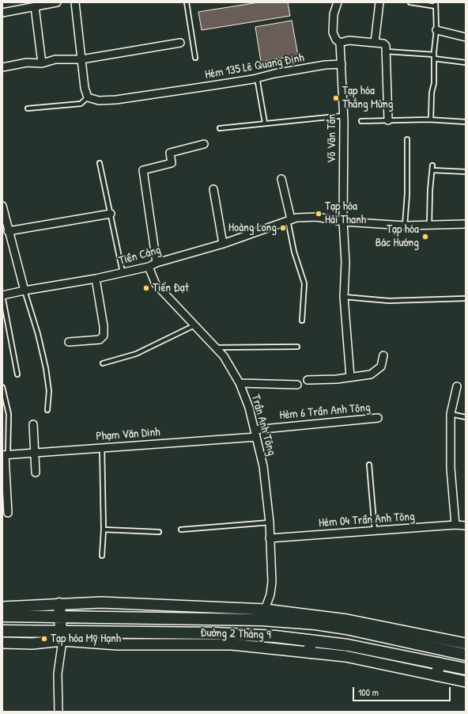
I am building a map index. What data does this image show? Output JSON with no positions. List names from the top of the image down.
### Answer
{
  "streets": {
    "main road": ["Đường 2 Tháng 9"],
    "street": [
      "Hẻm 135 Lê Quang Định",
      "Võ Văn Tần",
      "Tiền Cảng",
      "Hẻm 6 Trần Anh Tông",
      "Trần Anh Tông",
      "Phạm Văn Dinh",
      "Hẻm 04 Trần Anh Tông"
    ]
  },
  "crossings": [
    ["Hẻm 135 Lê Quang Định", "Võ Văn Tần"],
    ["Võ Văn Tần", "Tiền Cảng"],
    ["Tiền Cảng", "Trần Anh Tông"],
    ["Hẻm 6 Trần Anh Tông", "Trần Anh Tông"],
    ["Hẻm 6 Trần Anh Tông", "Phạm Văn Dinh"],
    ["Trần Anh Tông", "Phạm Văn Dinh"],
    ["Trần Anh Tông", "Hẻm 04 Trần Anh Tông"],
    ["Trần Anh Tông", "Đường 2 Tháng 9"]
  ],
  "places": [
    "Tạp hóa Thắng Mừng",
    "Tạp hóa Hải Thanh",
    "Hoàng Long",
    "Tạp hóa Bác Hướng",
    "Tiến Đạt",
    "Tạp hóa Mỹ Hạnh"
  ],
  "scale_bar": "100 m"
}
